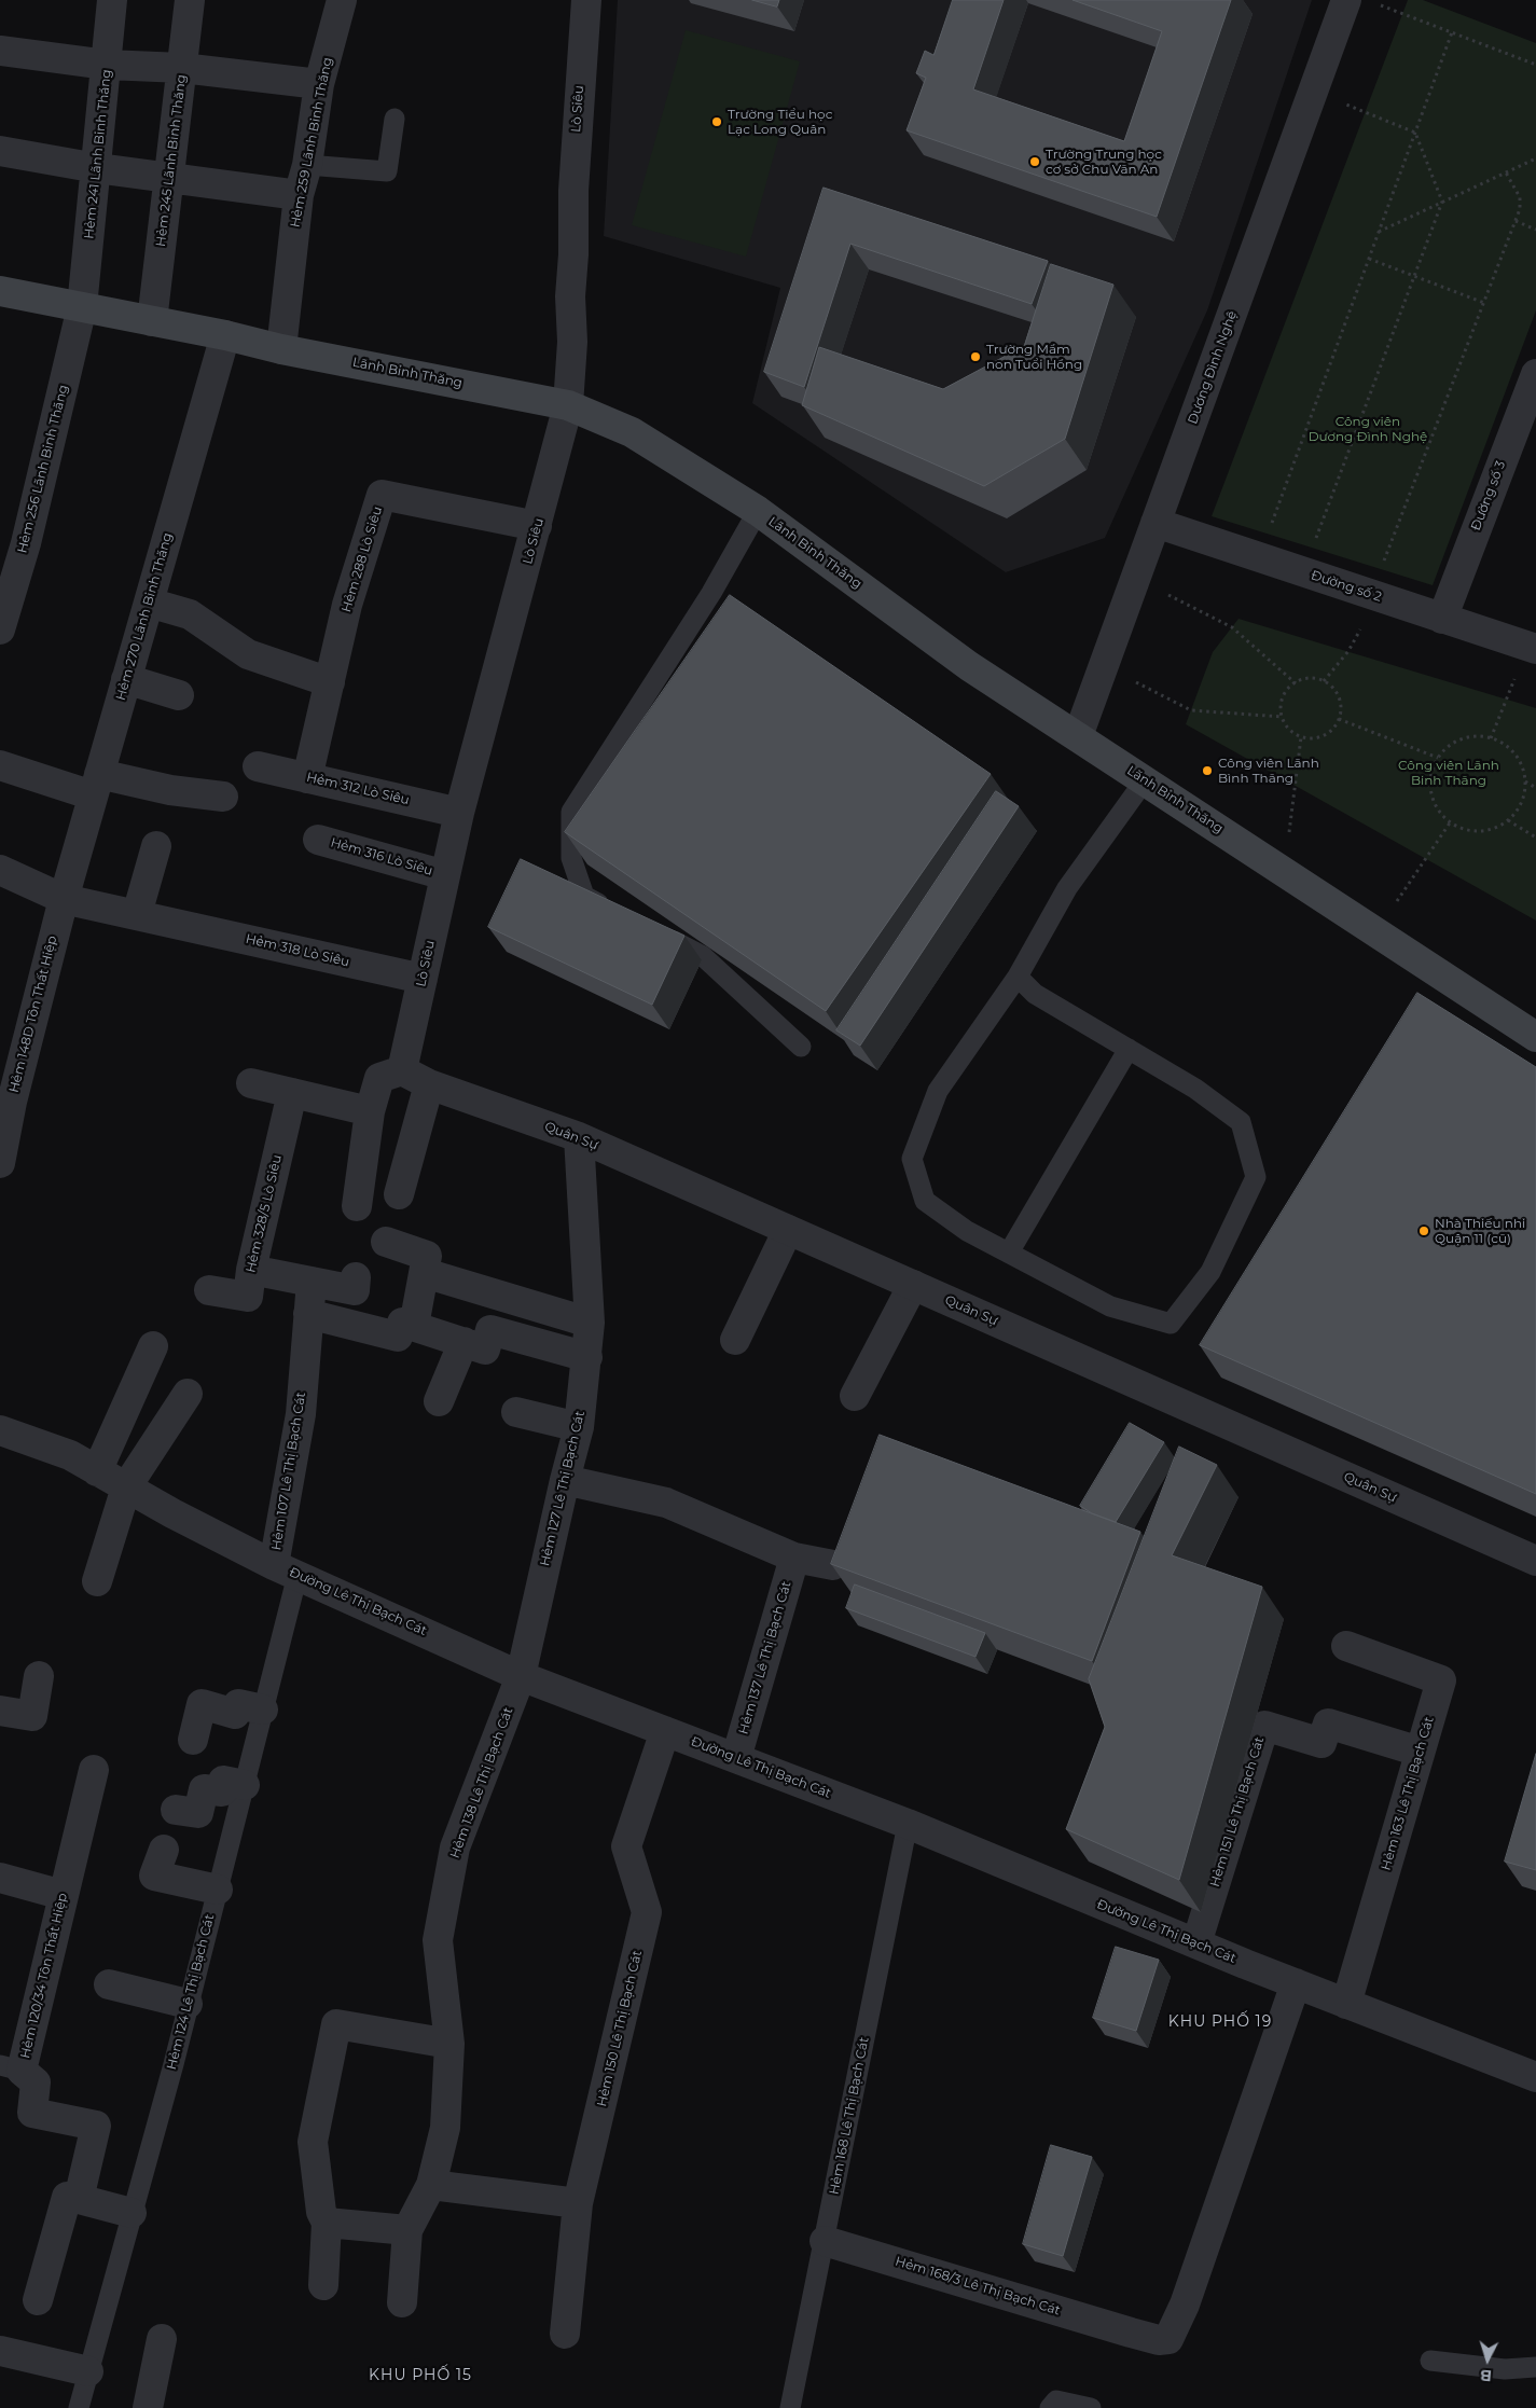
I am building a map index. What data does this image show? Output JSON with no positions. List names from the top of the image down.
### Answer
{
  "streets": {
    "main road": ["Lãnh Binh Thăng"],
    "street": [
      "Lò Siêu",
      "Hẻm 259 Lãnh Binh Thăng",
      "Hẻm 241 Lãnh Binh Thăng",
      "Hẻm 245 Lãnh Binh Thăng",
      "Dương Đình Nghệ",
      "Hẻm 256 Lãnh Binh Thăng",
      "Đường số 3",
      "Hẻm 288 Lò Siêu",
      "Đường số 2",
      "Hẻm 270 Lãnh Binh Thăng",
      "Hẻm 312 Lò Siêu",
      "Hẻm 316 Lò Siêu",
      "Hẻm 318 Lò Siêu",
      "Hẻm 148D Tôn Thất Hiệp",
      "Quân Sự",
      "Hẻm 328/5 Lò Siêu",
      "Hẻm 107 Lê Thị Bạch Cát",
      "Hẻm 127 Lê Thị Bạch Cát",
      "Đường Lê Thị Bạch Cát",
      "Hẻm 137 Lê Thị Bạch Cát",
      "Hẻm 138 Lê Thị Bạch Cát",
      "Hẻm 163 Lê Thị Bạch Cát",
      "Hẻm 151 Lê Thị Bạch Cát",
      "Hẻm 120/34 Tôn Thất Hiệp",
      "Hẻm 150 Lê Thị Bạch Cát",
      "Hẻm 168/3 Lê Thị Bạch Cát"
    ],
    "lane": ["Hẻm 124 Lê Thị Bạch Cát", "Hẻm 168 Lê Thị Bạch Cát"]
  },
  "crossings": [
    ["Lò Siêu", "Lãnh Binh Thăng"],
    ["Lò Siêu", "Hẻm 288 Lò Siêu"],
    ["Lò Siêu", "Hẻm 312 Lò Siêu"],
    ["Lò Siêu", "Hẻm 316 Lò Siêu"],
    ["Lò Siêu", "Hẻm 318 Lò Siêu"],
    ["Lò Siêu", "Quân Sự"],
    ["Hẻm 259 Lãnh Binh Thăng", "Lãnh Binh Thăng"],
    ["Hẻm 241 Lãnh Binh Thăng", "Lãnh Binh Thăng"],
    ["Hẻm 241 Lãnh Binh Thăng", "Hẻm 256 Lãnh Binh Thăng"],
    ["Hẻm 245 Lãnh Binh Thăng", "Lãnh Binh Thăng"],
    ["Dương Đình Nghệ", "Lãnh Binh Thăng"],
    ["Dương Đình Nghệ", "Đường số 2"],
    ["Lãnh Binh Thăng", "Hẻm 256 Lãnh Binh Thăng"],
    ["Lãnh Binh Thăng", "Hẻm 270 Lãnh Binh Thăng"],
    ["Đường số 3", "Đường số 2"],
    ["Hẻm 288 Lò Siêu", "Hẻm 312 Lò Siêu"],
    ["Hẻm 270 Lãnh Binh Thăng", "Hẻm 318 Lò Siêu"],
    ["Hẻm 270 Lãnh Binh Thăng", "Hẻm 148D Tôn Thất Hiệp"],
    ["Hẻm 318 Lò Siêu", "Hẻm 148D Tôn Thất Hiệp"],
    ["Quân Sự", "Hẻm 127 Lê Thị Bạch Cát"],
    ["Hẻm 107 Lê Thị Bạch Cát", "Đường Lê Thị Bạch Cát"],
    ["Hẻm 107 Lê Thị Bạch Cát", "Hẻm 124 Lê Thị Bạch Cát"],
    ["Hẻm 127 Lê Thị Bạch Cát", "Đường Lê Thị Bạch Cát"],
    ["Hẻm 127 Lê Thị Bạch Cát", "Hẻm 138 Lê Thị Bạch Cát"],
    ["Đường Lê Thị Bạch Cát", "Hẻm 137 Lê Thị Bạch Cát"],
    ["Đường Lê Thị Bạch Cát", "Hẻm 138 Lê Thị Bạch Cát"],
    ["Đường Lê Thị Bạch Cát", "Hẻm 163 Lê Thị Bạch Cát"],
    ["Đường Lê Thị Bạch Cát", "Hẻm 151 Lê Thị Bạch Cát"],
    ["Đường Lê Thị Bạch Cát", "Hẻm 124 Lê Thị Bạch Cát"],
    ["Đường Lê Thị Bạch Cát", "Hẻm 150 Lê Thị Bạch Cát"],
    ["Đường Lê Thị Bạch Cát", "Hẻm 168 Lê Thị Bạch Cát"],
    ["Đường Lê Thị Bạch Cát", "Hẻm 168/3 Lê Thị Bạch Cát"],
    ["Hẻm 163 Lê Thị Bạch Cát", "Hẻm 151 Lê Thị Bạch Cát"],
    ["Hẻm 168 Lê Thị Bạch Cát", "Hẻm 168/3 Lê Thị Bạch Cát"]
  ],
  "districts": ["KHU PHỐ 19", "KHU PHỐ 15"],
  "parks": ["Công viên Dương Đình Nghệ", "Công viên Lãnh Binh Thăng"],
  "places": [
    "Trường Tiểu học Lạc Long Quân",
    "Trường Trung học cơ sở Chu Văn An",
    "Trường Mầm non Tuổi Hồng",
    "Công viên Lãnh Bình Thăng",
    "Nhà Thiếu nhi Quận 11 (cũ)"
  ],
  "north": "bottom"
}
